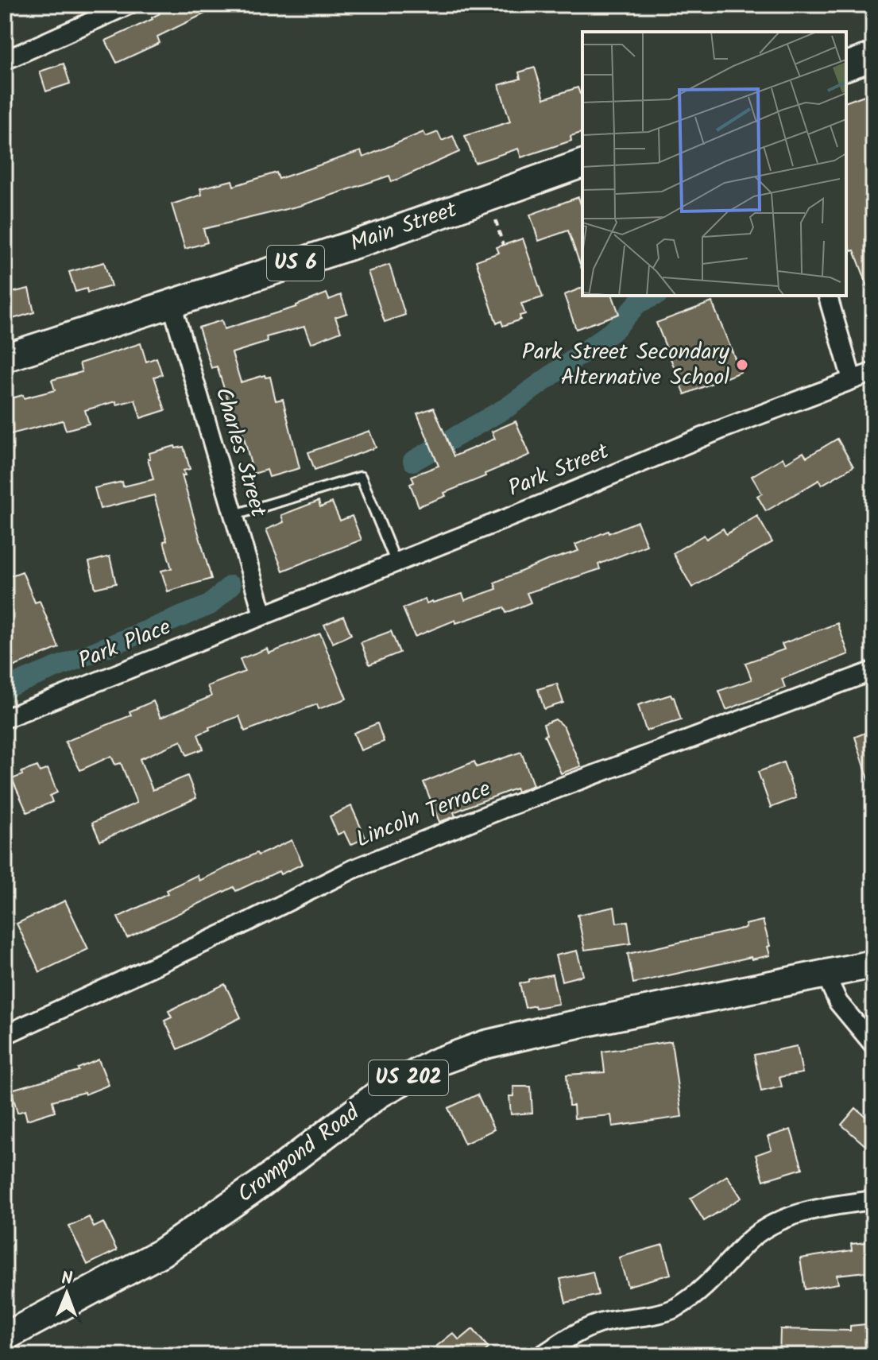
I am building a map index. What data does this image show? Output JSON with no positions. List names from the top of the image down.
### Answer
{
  "streets": {
    "main road": [
      "Main Street",
      "US 6",
      "US 202",
      "Crompond Road"
    ],
    "street": [
      "Charles Street",
      "Park Street",
      "Park Place",
      "Lincoln Terrace"
    ]
  },
  "crossings": [
    ["Main Street", "Charles Street"],
    ["Charles Street", "Park Street"],
    ["Charles Street", "Park Place"],
    ["Park Street", "Park Place"]
  ],
  "places": ["Park Street Secondary Alternative School"],
  "north": "top"
}
